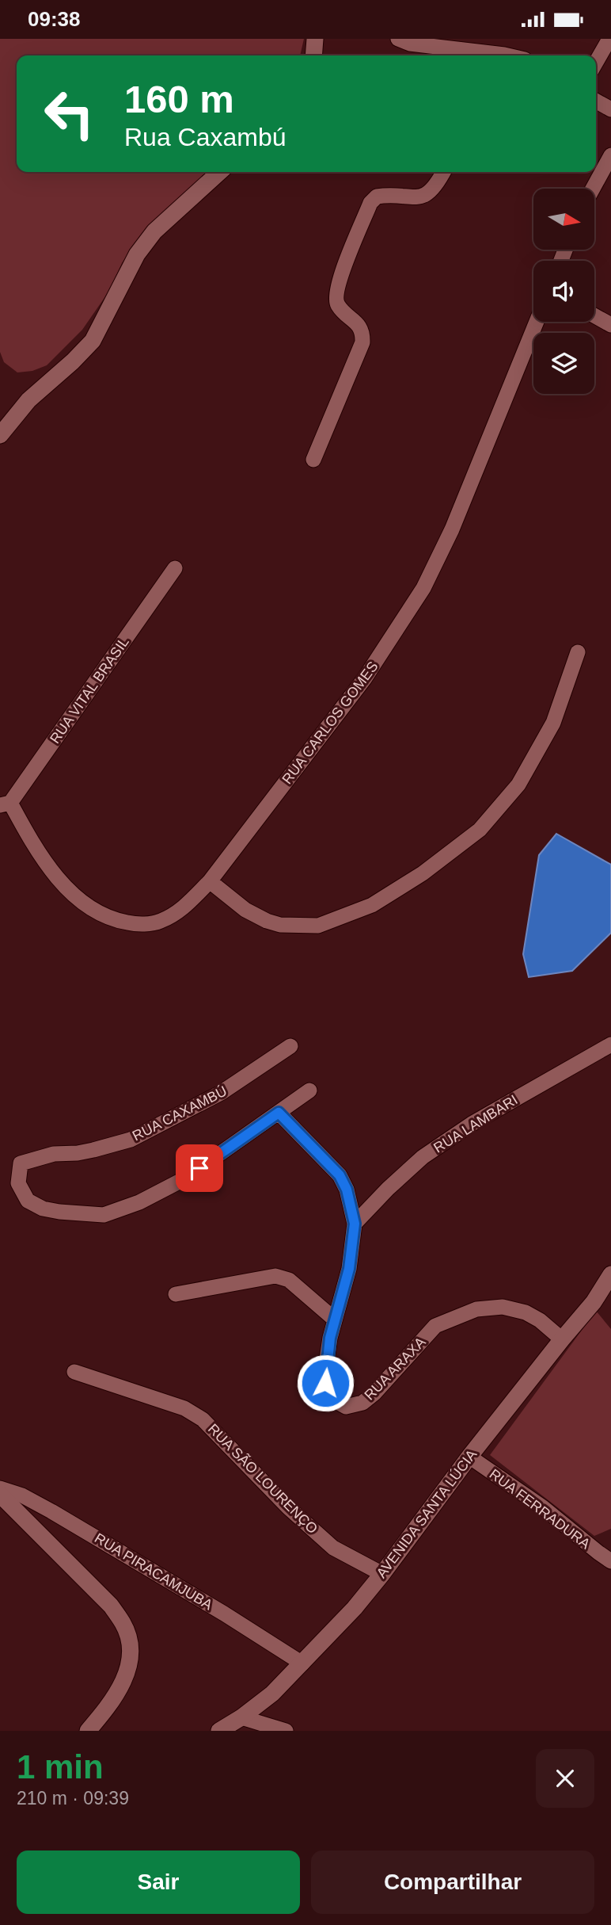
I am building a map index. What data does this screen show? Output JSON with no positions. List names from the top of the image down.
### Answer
{
  "streets": {
    "street": [
      "RUA VITAL BRASIL",
      "RUA CARLOS GOMES",
      "RUA CAXAMBÚ",
      "RUA LAMBARI",
      "RUA ARAXA",
      "RUA SÃO LOURENÇO",
      "RUA FERRADURA",
      "AVENIDA SANTA LÚCIA",
      "RUA PIRACAMJUBA"
    ]
  },
  "crossings": [
    ["RUA VITAL BRASIL", "RUA CARLOS GOMES"],
    ["RUA CAXAMBÚ", "RUA ARAXA"],
    ["RUA LAMBARI", "RUA ARAXA"],
    ["RUA ARAXA", "AVENIDA SANTA LÚCIA"],
    ["RUA SÃO LOURENÇO", "AVENIDA SANTA LÚCIA"],
    ["RUA FERRADURA", "AVENIDA SANTA LÚCIA"],
    ["AVENIDA SANTA LÚCIA", "RUA PIRACAMJUBA"]
  ],
  "north": "right",
  "page": {
    "status": "09:38",
    "turn": ["160 m", "Rua Caxambú"],
    "heading": ["1 min", "210 m · 09:39"],
    "buttons": ["Sair", "Compartilhar"]
  }
}
